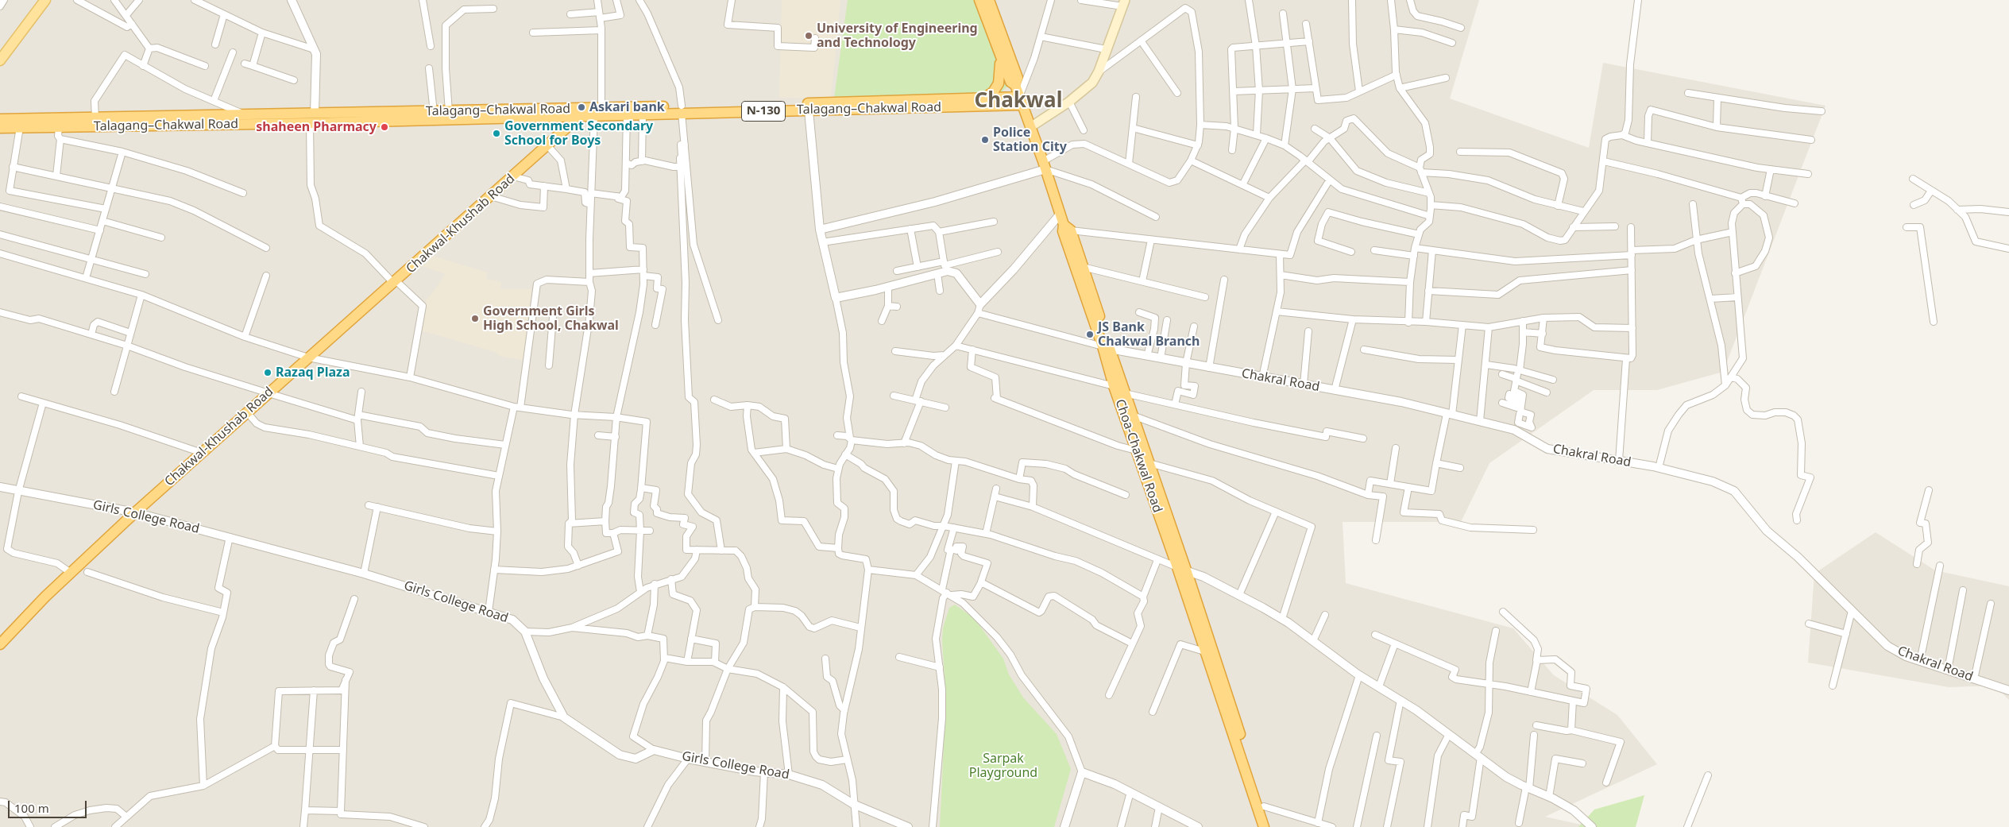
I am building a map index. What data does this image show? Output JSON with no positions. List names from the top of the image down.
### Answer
{
  "streets": {
    "highway": [
      "Talagang–Chakwal Road",
      "N-130",
      "Chakwal-Khushab Road",
      "Choa-Chakwal Road"
    ],
    "street": ["Chakral Road", "Girls College Road"]
  },
  "crossings": [
    ["Talagang–Chakwal Road", "Chakwal-Khushab Road"],
    ["Talagang–Chakwal Road", "Choa-Chakwal Road"],
    ["Chakwal-Khushab Road", "Girls College Road"],
    ["Chakral Road", "Choa-Chakwal Road"]
  ],
  "districts": ["Chakwal"],
  "parks": ["Sarpak Playground"],
  "places": [
    "University of Engineering and Technology",
    "Askari bank",
    "shaheen Pharmacy",
    "Government Secondary School for Boys",
    "Police Station City",
    "Government Girls High School, Chakwal",
    "JS Bank Chakwal Branch",
    "Razaq Plaza"
  ],
  "scale_bar": "100 m"
}
